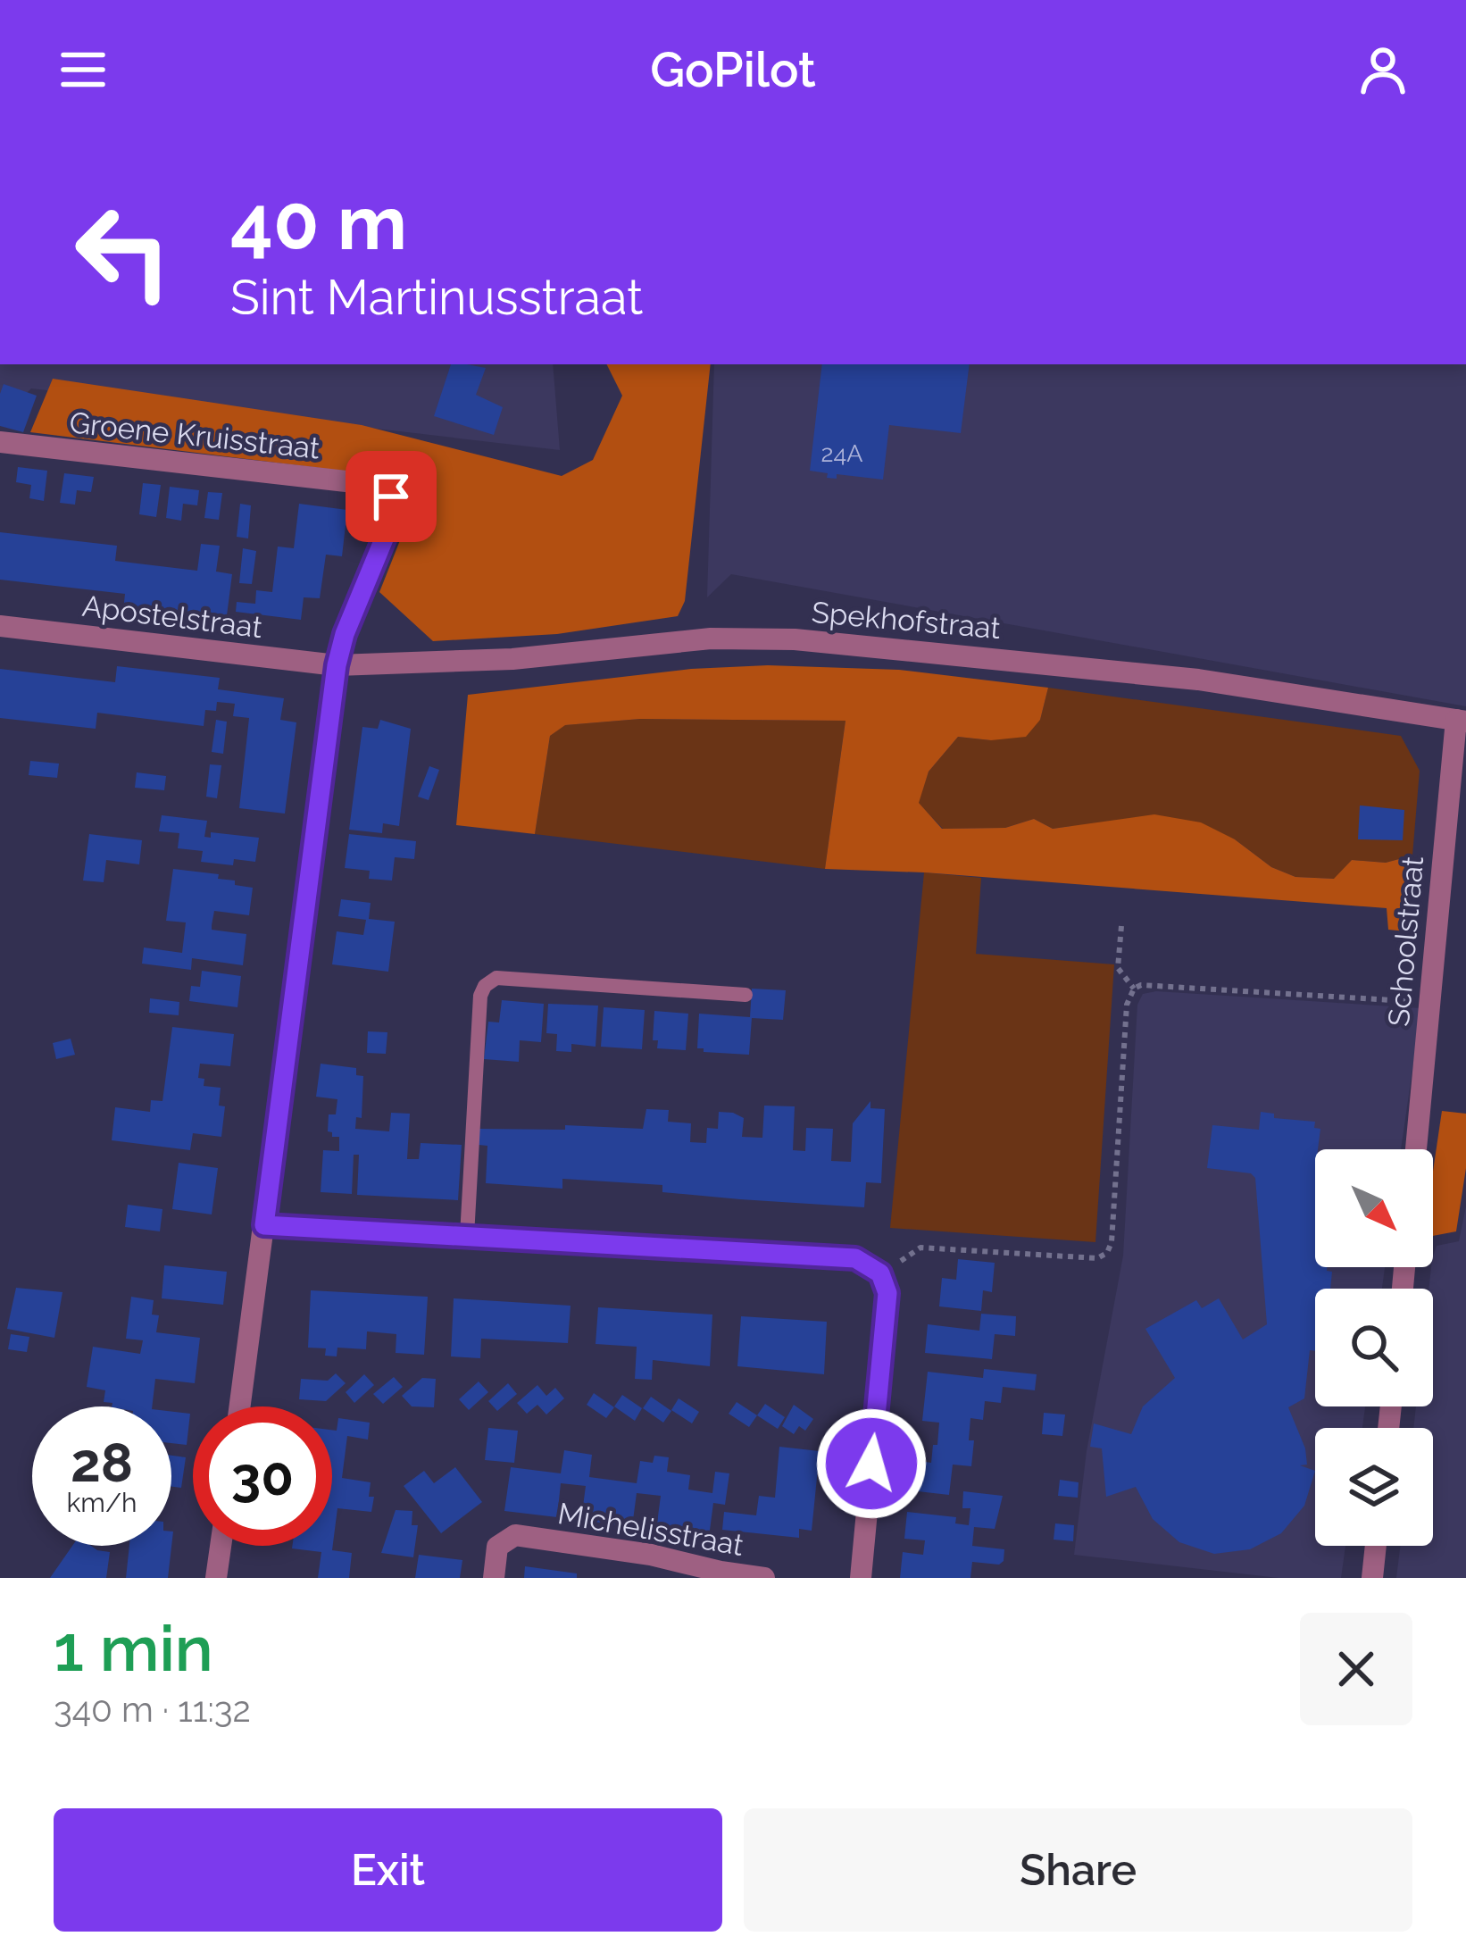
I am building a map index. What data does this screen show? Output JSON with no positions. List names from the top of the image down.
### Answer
{
  "streets": {
    "street": [
      "Groene Kruisstraat",
      "Apostelstraat",
      "Spekhofstraat",
      "Schoolstraat",
      "Michelisstraat"
    ]
  },
  "crossings": [
    ["Groene Kruisstraat", "Apostelstraat"],
    ["Groene Kruisstraat", "Spekhofstraat"],
    ["Apostelstraat", "Spekhofstraat"],
    ["Spekhofstraat", "Schoolstraat"]
  ],
  "house_numbers": ["24A"],
  "north": "bottom right",
  "page": {
    "header": "GoPilot",
    "turn": ["40 m", "Sint Martinusstraat"],
    "speed": "28 km/h",
    "limit": "30",
    "heading": ["1 min", "340 m · 11:32"],
    "buttons": ["Exit", "Share"]
  }
}
